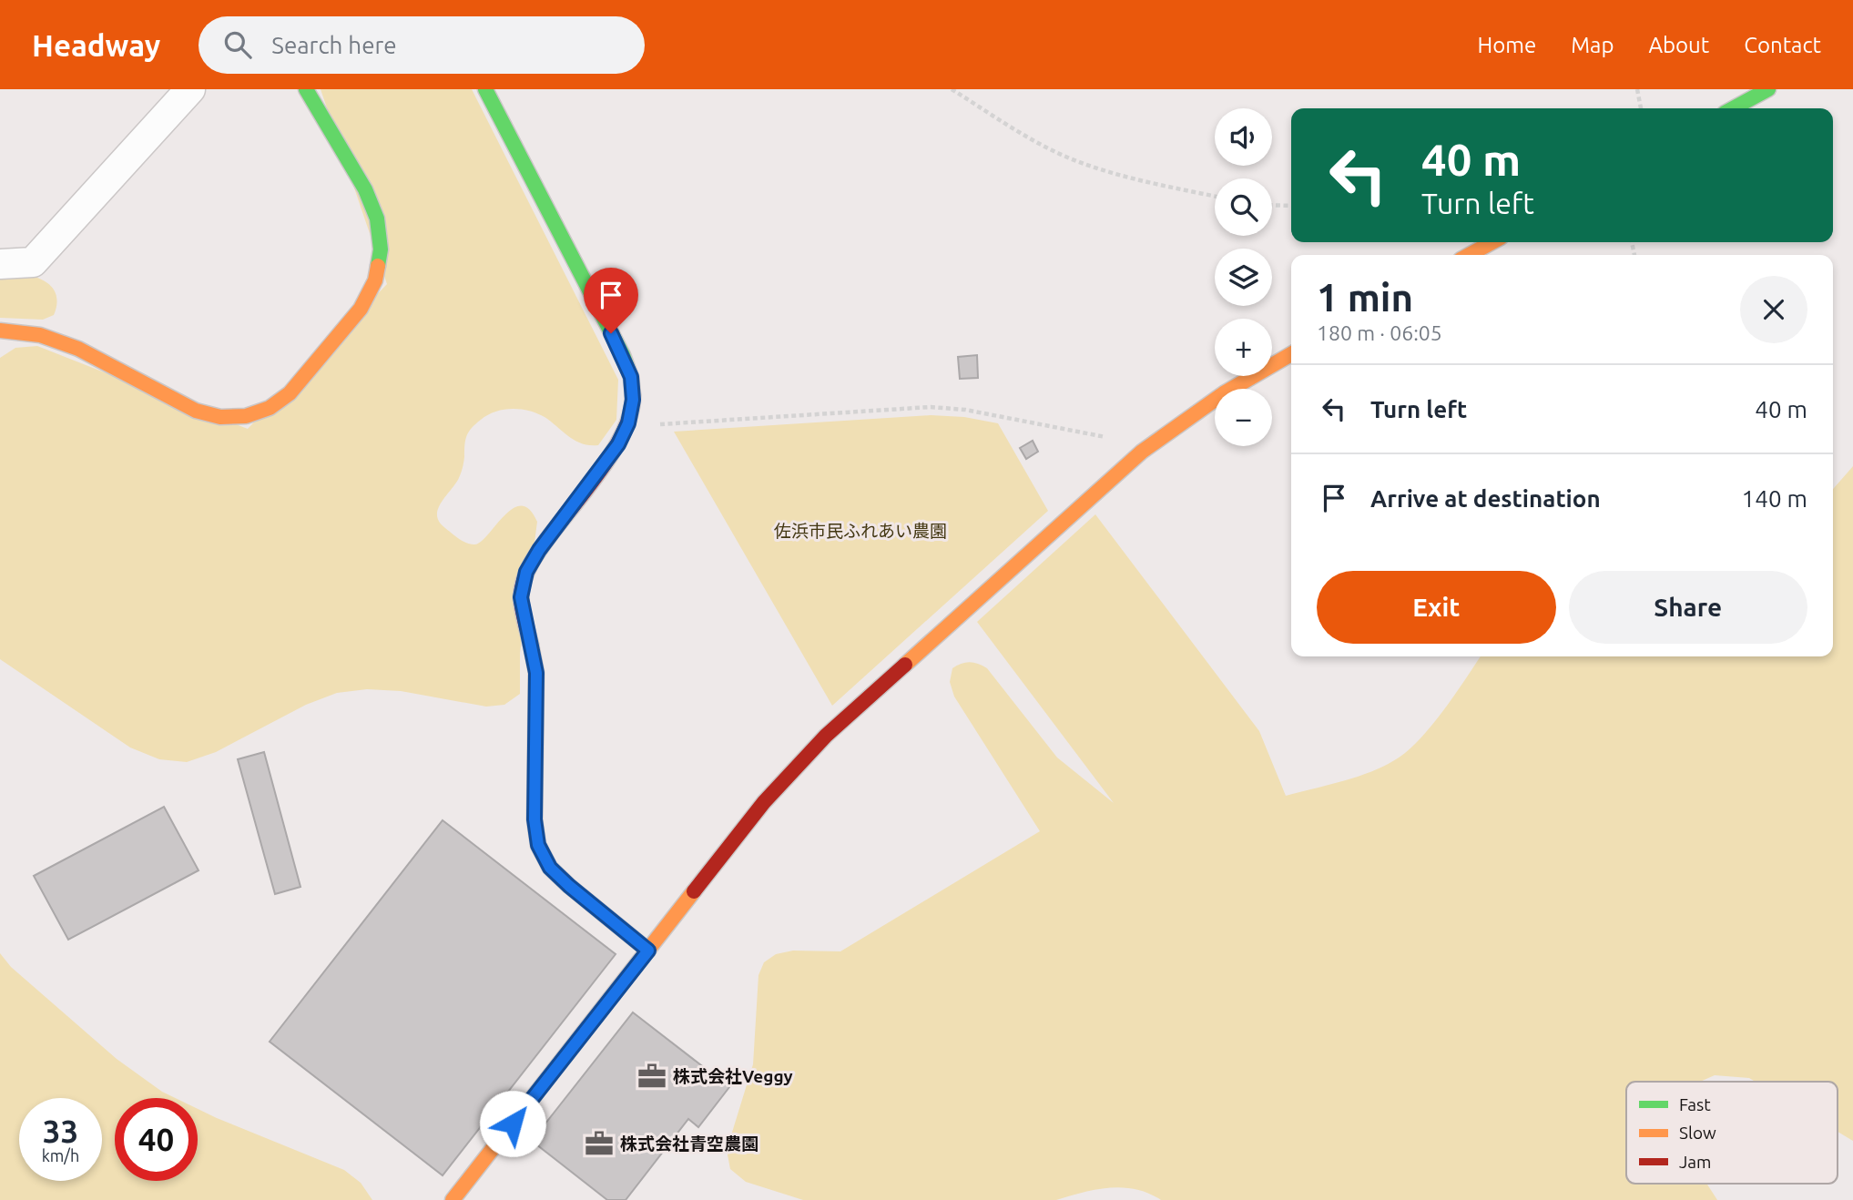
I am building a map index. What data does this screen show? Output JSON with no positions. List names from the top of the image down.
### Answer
{
  "parks": ["佐浜市民ふれあい農園"],
  "places": {
    "office": ["株式会社Veggy", "株式会社青空農園"]
  },
  "legend": ["Fast", "Slow", "Jam"],
  "page": {
    "header": "Headway",
    "search": "Search here",
    "nav": [
      "Home",
      "Map",
      "About",
      "Contact"
    ],
    "map_buttons": ["+", "−"],
    "turn": ["40 m", "Turn left"],
    "heading": ["1 min", "180 m · 06:05"],
    "list": [
      {
        "name": "Turn left",
        "value": "40 m"
      },
      {
        "name": "Arrive at destination",
        "value": "140 m"
      }
    ],
    "buttons": ["Exit", "Share"],
    "speed": "33 km/h",
    "limit": "40"
  }
}
